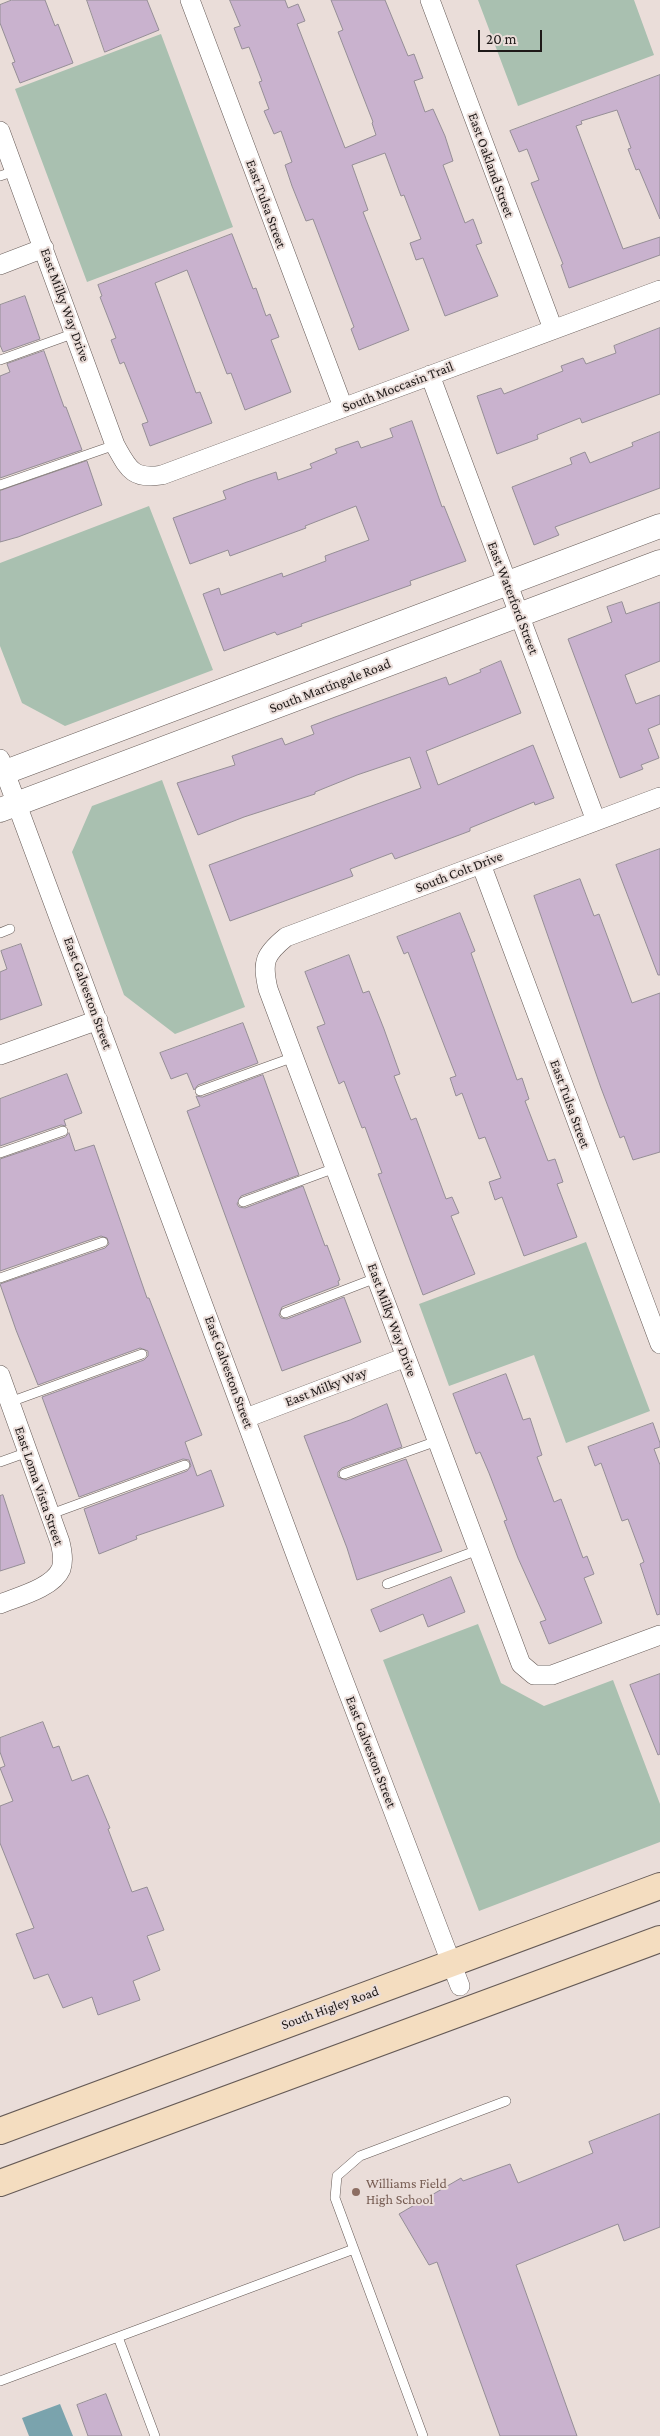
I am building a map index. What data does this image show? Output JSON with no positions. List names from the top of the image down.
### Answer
{
  "streets": {
    "main road": ["South Higley Road"],
    "street": [
      "East Oakland Street",
      "East Tulsa Street",
      "East Milky Way Drive",
      "South Moccasin Trail",
      "East Waterford Street",
      "South Martingale Road",
      "South Colt Drive",
      "East Galveston Street",
      "East Milky Way",
      "East Loma Vista Street"
    ]
  },
  "crossings": [
    ["East Oakland Street", "South Moccasin Trail"],
    ["East Tulsa Street", "South Moccasin Trail"],
    ["East Tulsa Street", "South Colt Drive"],
    ["East Milky Way Drive", "South Moccasin Trail"],
    ["East Milky Way Drive", "South Colt Drive"],
    ["East Milky Way Drive", "East Milky Way"],
    ["South Moccasin Trail", "East Waterford Street"],
    ["East Waterford Street", "South Martingale Road"],
    ["East Waterford Street", "South Colt Drive"],
    ["South Martingale Road", "East Galveston Street"],
    ["East Galveston Street", "East Milky Way"],
    ["East Galveston Street", "South Higley Road"]
  ],
  "places": ["Williams Field High School"],
  "scale_bar": "20 m"
}
